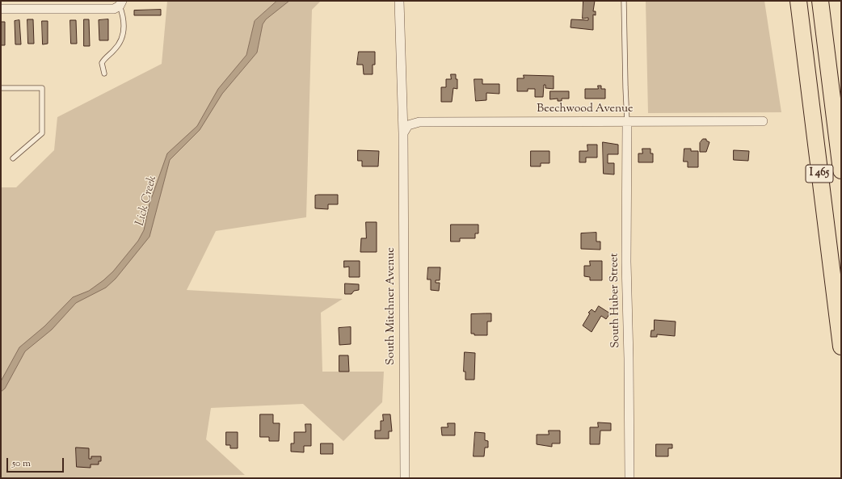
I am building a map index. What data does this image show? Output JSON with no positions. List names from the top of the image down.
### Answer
{
  "streets": {
    "highway": ["I 465"],
    "street": ["Beechwood Avenue", "South Huber Street", "South Mitchner Avenue"]
  },
  "crossings": [
    ["Beechwood Avenue", "South Huber Street"],
    ["Beechwood Avenue", "South Mitchner Avenue"]
  ],
  "water": ["Lick Creek"],
  "scale_bar": "50 m"
}
